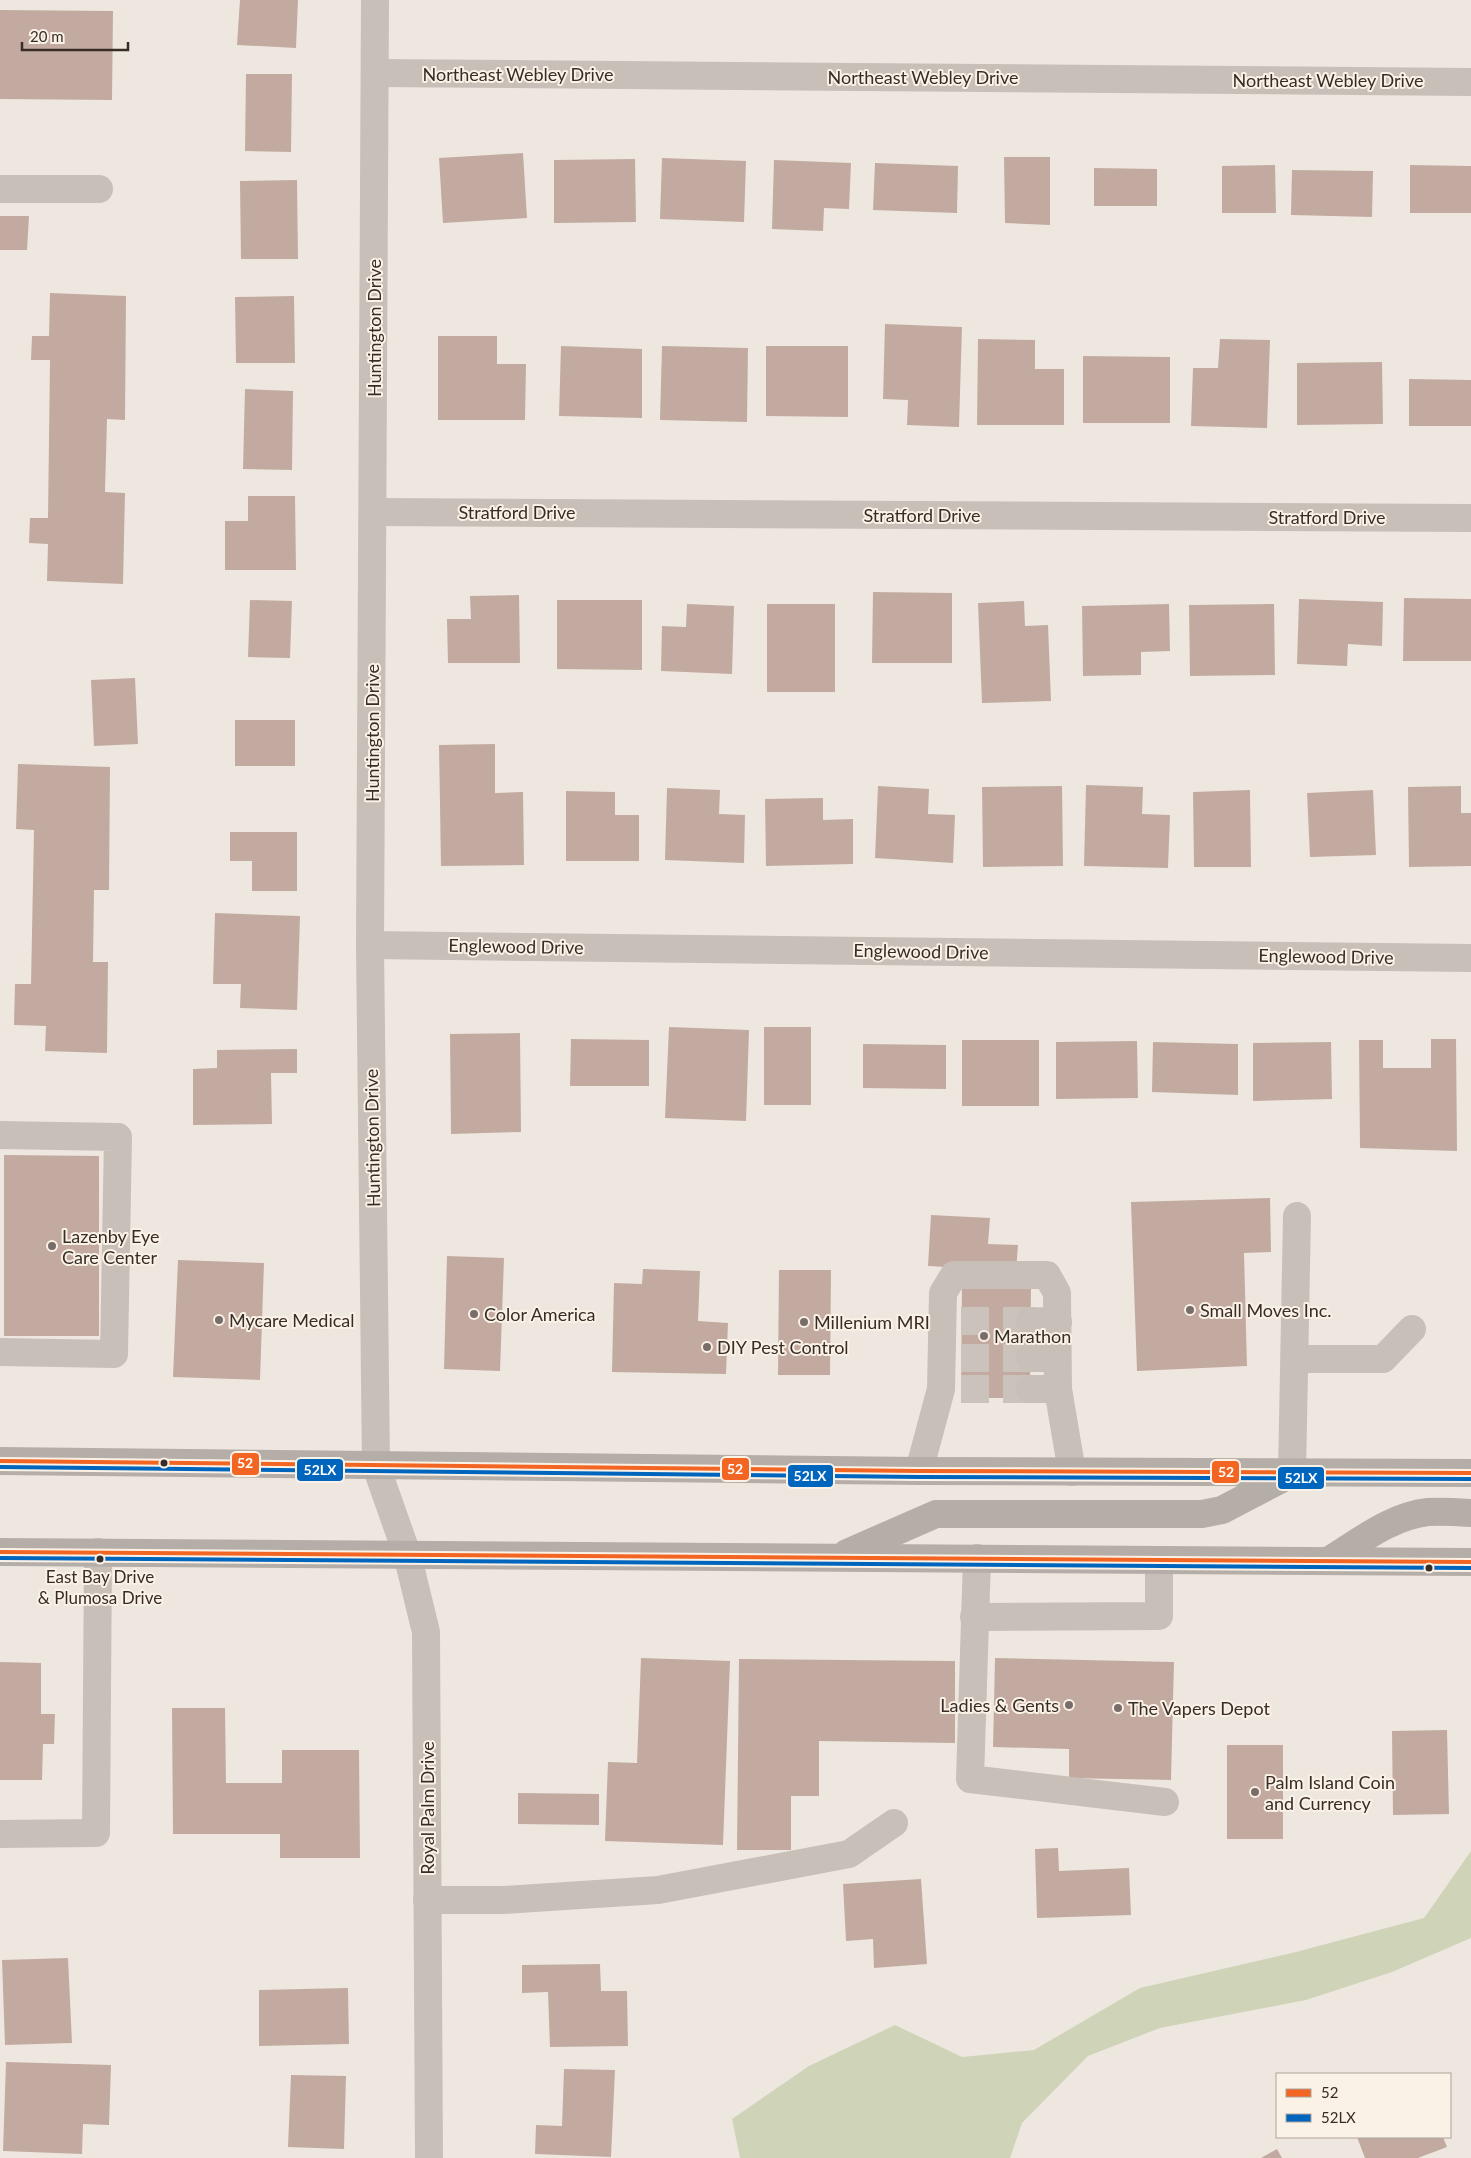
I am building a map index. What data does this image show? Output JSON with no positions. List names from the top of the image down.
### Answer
{
  "streets": {
    "street": [
      "Northeast Webley Drive",
      "Huntington Drive",
      "Stratford Drive",
      "Englewood Drive",
      "Royal Palm Drive"
    ]
  },
  "crossings": [
    ["Northeast Webley Drive", "Huntington Drive"],
    ["Huntington Drive", "Stratford Drive"],
    ["Huntington Drive", "Englewood Drive"],
    ["Huntington Drive", "Royal Palm Drive"]
  ],
  "places": [
    "Lazenby Eye Care Center",
    "Small Moves Inc.",
    "Color America",
    "Mycare Medical",
    "Millenium MRI",
    "Marathon",
    "DIY Pest Control",
    "East Bay Drive & Plumosa Drive",
    "Ladies & Gents",
    "The Vapers Depot",
    "Palm Island Coin and Currency"
  ],
  "lines": ["transit line 52", "transit line 52LX"],
  "legend": ["52", "52LX"],
  "scale_bar": "20 m"
}
